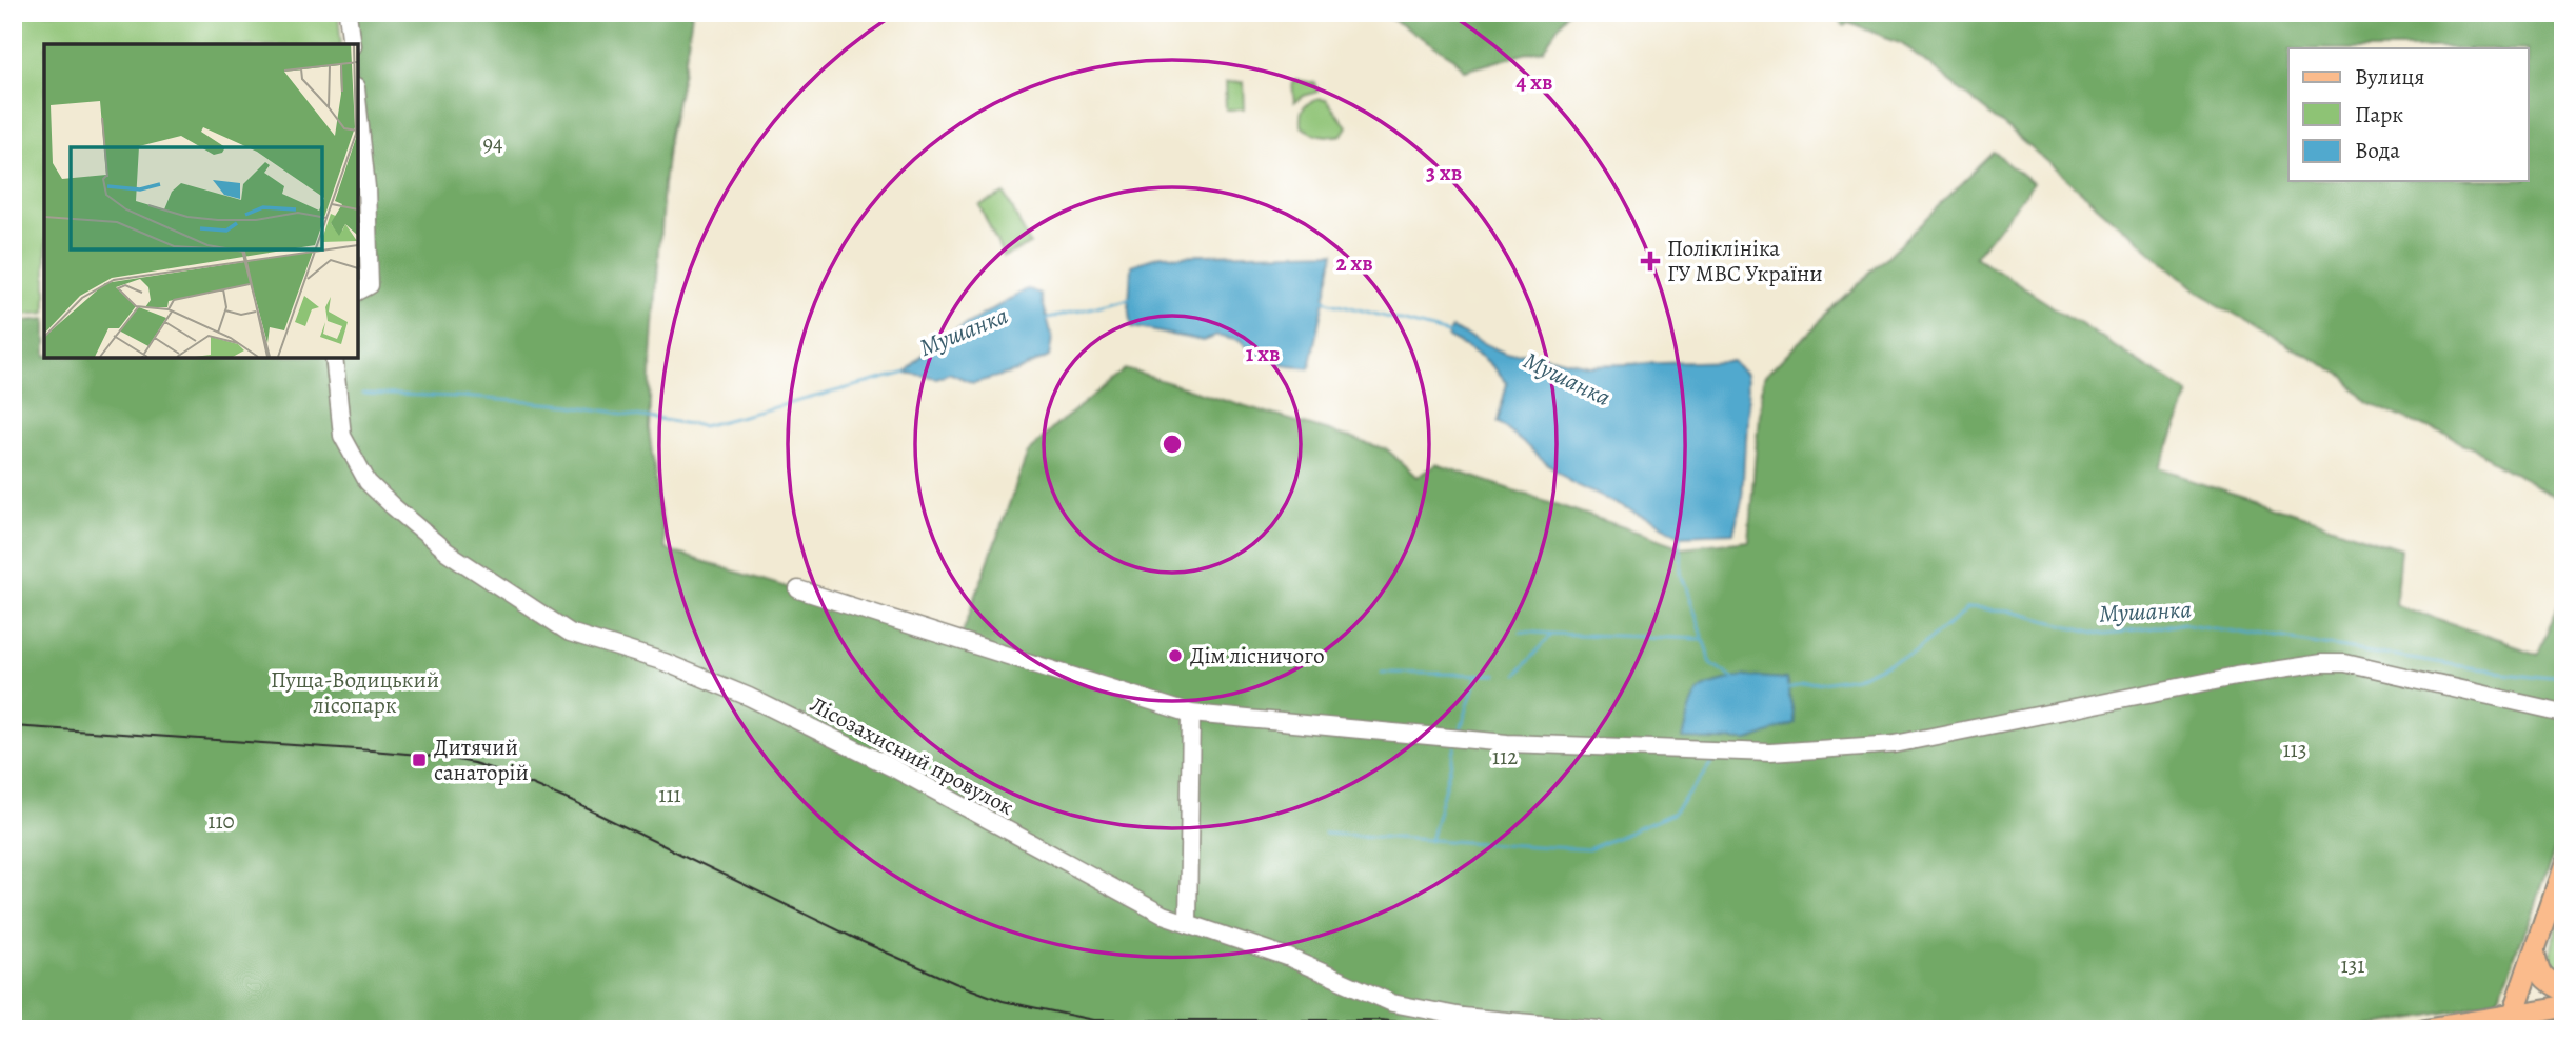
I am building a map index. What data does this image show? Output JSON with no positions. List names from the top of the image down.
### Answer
{
  "streets": {
    "street": ["Лісозахисний провулок"]
  },
  "water": ["Мушанка"],
  "parks": [
    "94",
    "Пуща-Водицький лісопарк",
    "113",
    "112",
    "111",
    "110",
    "131"
  ],
  "places": {
    "health": ["Поліклініка ГУ МВС України"],
    "other": ["Дім лісничого"],
    "transit": ["Дитячий санаторій"]
  },
  "legend": ["Вулиця", "Парк", "Вода"],
  "rings": [
    "4 хв",
    "3 хв",
    "2 хв",
    "1 хв"
  ]
}
